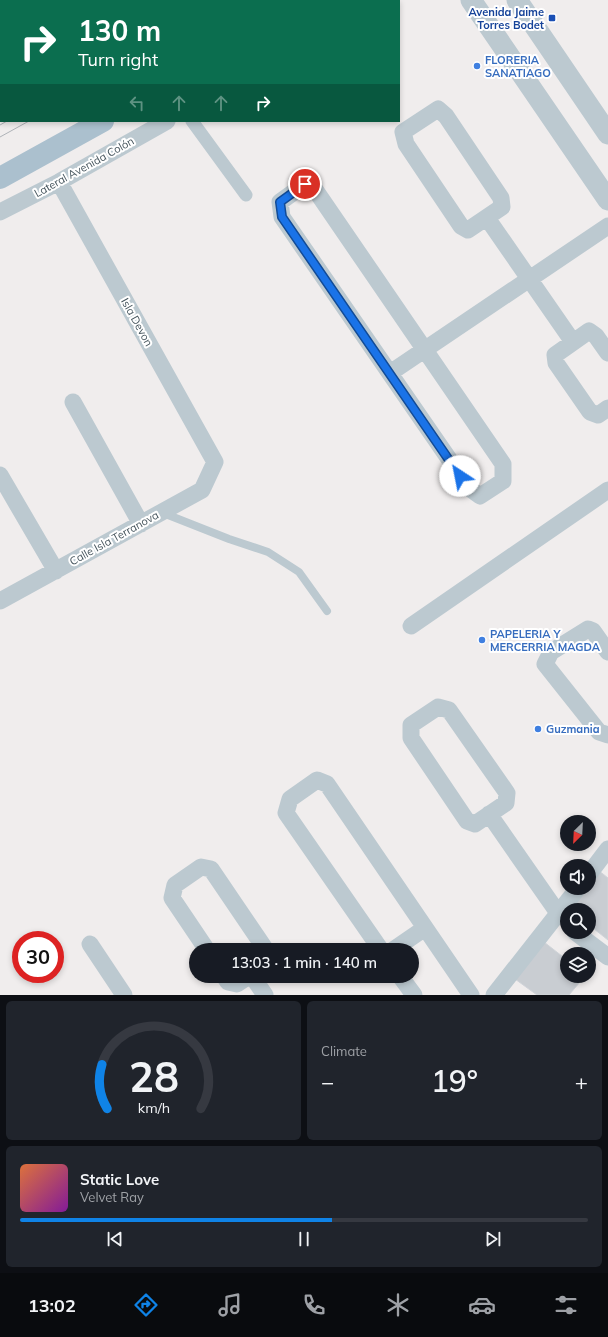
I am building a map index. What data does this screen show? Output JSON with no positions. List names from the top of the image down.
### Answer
{
  "streets": {
    "street": ["Lateral Avenida Colón", "Isla Devon", "Calle Isla Terranova"]
  },
  "crossings": [
    ["Lateral Avenida Colón", "Isla Devon"],
    ["Isla Devon", "Calle Isla Terranova"]
  ],
  "places": {
    "transit": ["Avenida Jaime Torres Bodet"],
    "other": ["FLORERIA SANATIAGO", "PAPELERIA Y MERCERRIA MAGDA", "Guzmania"]
  },
  "north": "bottom left",
  "page": {
    "turn": ["130 m", "Turn right"],
    "limit": "30",
    "trip": "13:03 · 1 min · 140 m",
    "tile": "Climate",
    "heat": ["−", "19°", "+"],
    "song": ["Static Love", "Velvet Ray"],
    "tabs": "13:02",
    "gauge": ["28", "km/h"]
  }
}
